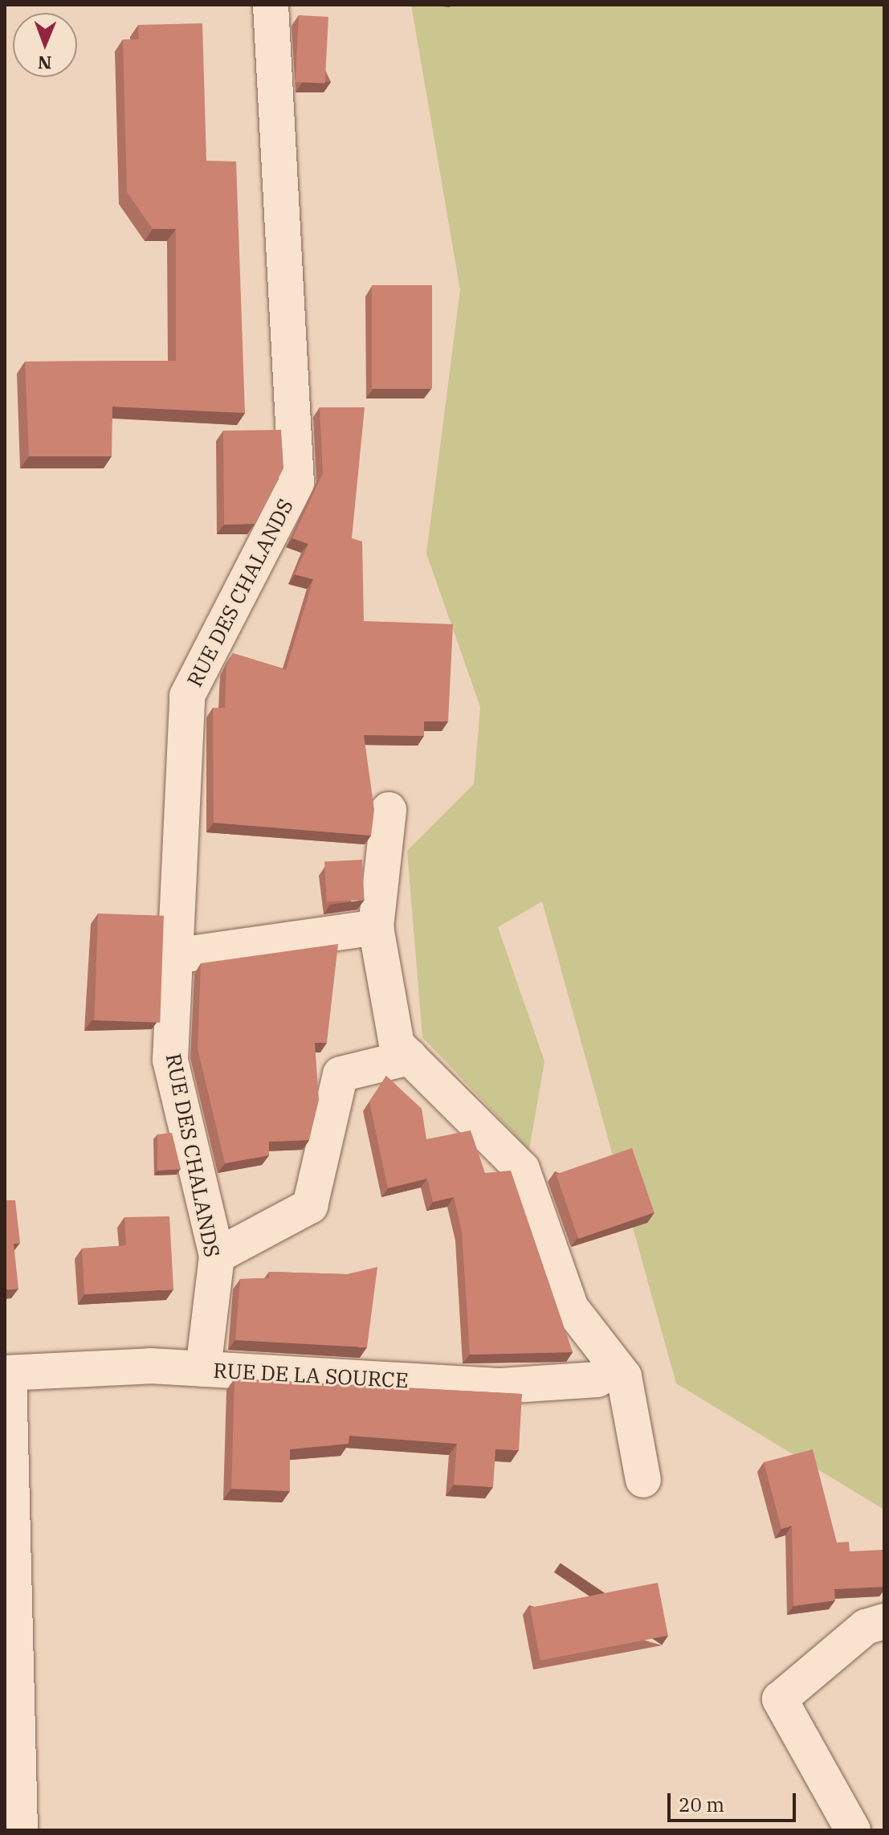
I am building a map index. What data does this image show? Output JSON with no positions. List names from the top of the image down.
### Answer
{
  "streets": {
    "street": ["RUE DES CHALANDS", "RUE DE LA SOURCE"]
  },
  "crossings": [
    ["RUE DES CHALANDS", "RUE DE LA SOURCE"]
  ],
  "scale_bar": "20 m",
  "north": "bottom"
}
